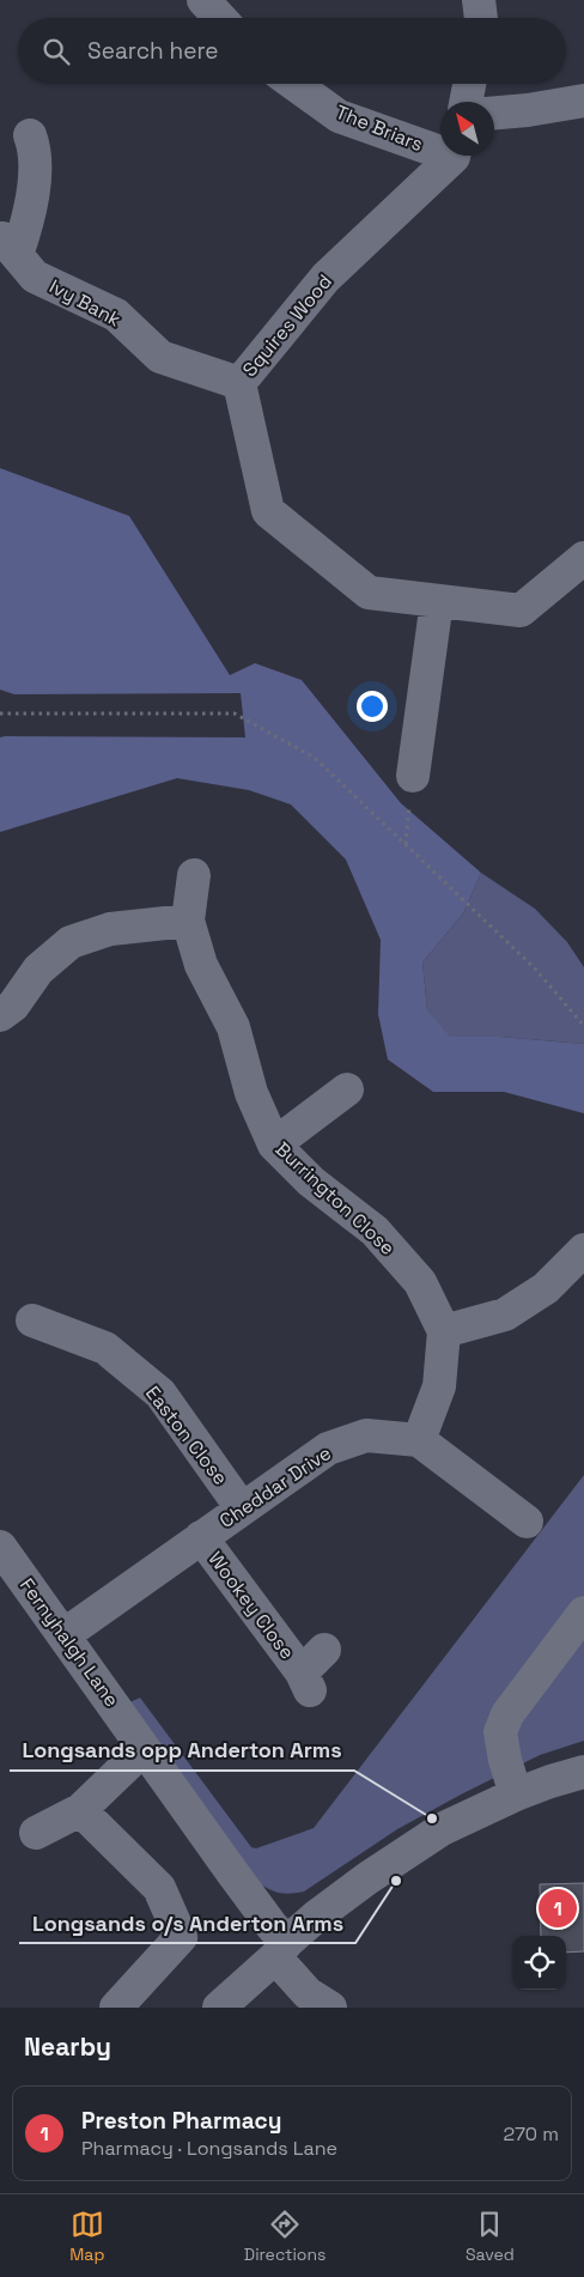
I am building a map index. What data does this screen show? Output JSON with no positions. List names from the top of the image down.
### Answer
{
  "streets": {
    "street": [
      "The Briars",
      "Ivy Bank",
      "Squires Wood",
      "Burrington Close",
      "Easton Close",
      "Cheddar Drive",
      "Wookey Close",
      "Fernyhalgh Lane"
    ]
  },
  "crossings": [
    ["Ivy Bank", "Squires Wood"],
    ["Easton Close", "Cheddar Drive"],
    ["Cheddar Drive", "Wookey Close"],
    ["Cheddar Drive", "Fernyhalgh Lane"]
  ],
  "places": ["Longsands opp Anderton Arms", "Longsands o/s Anderton Arms"],
  "north": "top left",
  "page": {
    "search": "Search here",
    "pins": "1",
    "heading": "Nearby",
    "list": [
      {
        "mark": "1",
        "name": "Preston Pharmacy",
        "note": "Pharmacy · Longsands Lane",
        "value": "270 m"
      }
    ],
    "nav": ["Map", "Directions", "Saved"]
  }
}
